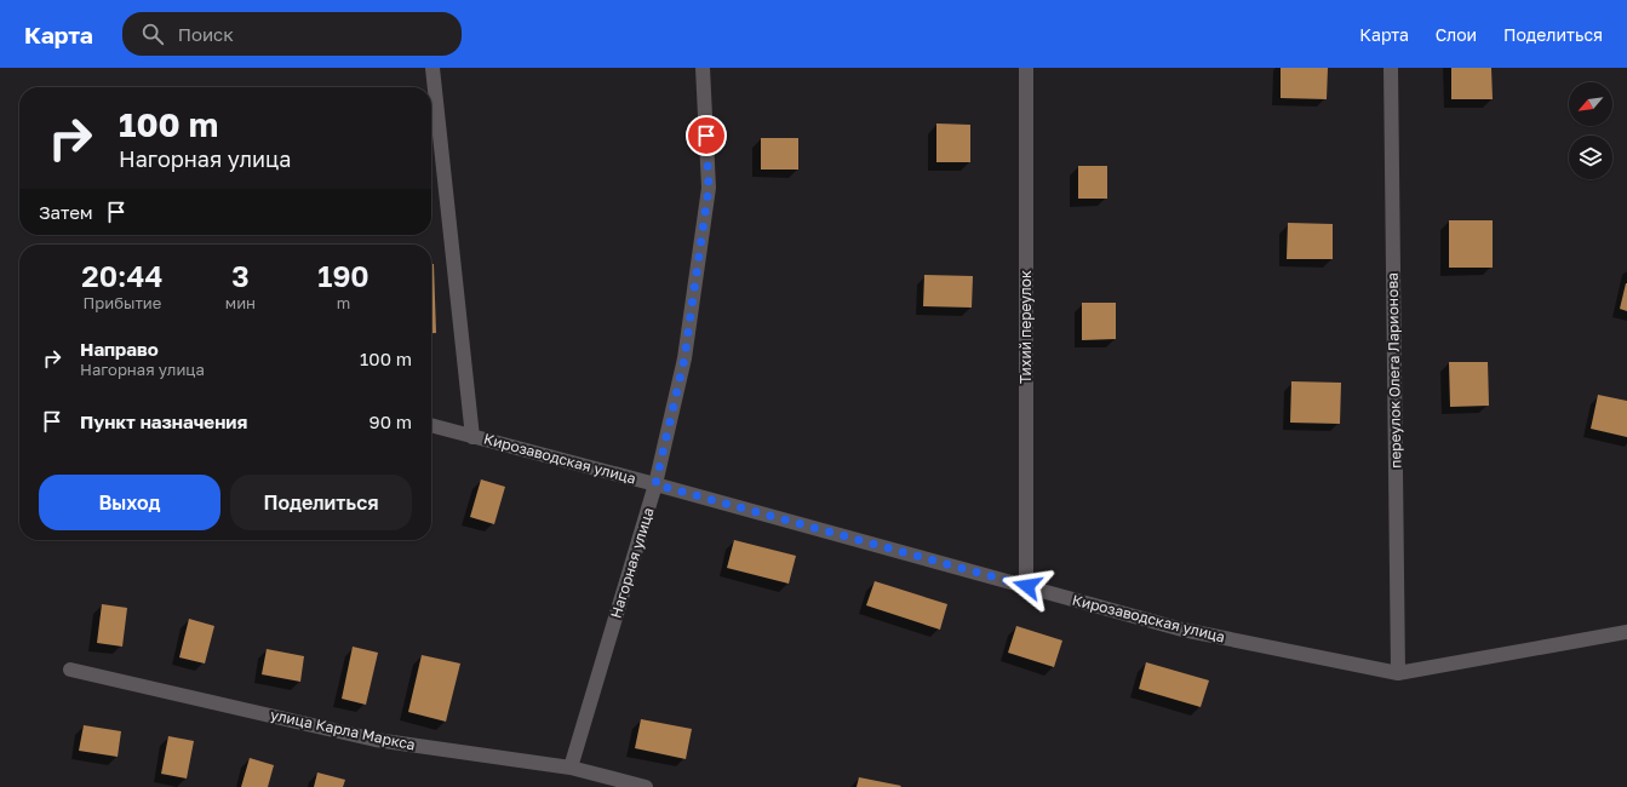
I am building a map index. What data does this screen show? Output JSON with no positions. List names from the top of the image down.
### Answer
{
  "streets": {
    "street": [
      "Тихий переулок",
      "переулок Олега Ларионова",
      "Кирозаводская улица",
      "Нагорная улица",
      "улица Карла Маркса"
    ]
  },
  "crossings": [
    ["Тихий переулок", "Кирозаводская улица"],
    ["переулок Олега Ларионова", "Кирозаводская улица"],
    ["Кирозаводская улица", "Нагорная улица"],
    ["Нагорная улица", "улица Карла Маркса"]
  ],
  "north": "bottom left",
  "page": {
    "header": "Карта",
    "search": "Поиск",
    "nav": ["Карта", "Слои", "Поделиться"],
    "turn": ["100 m", "Нагорная улица"],
    "then": "Затем",
    "eta": [
      "20:44",
      "Прибытие",
      "3",
      "мин",
      "190",
      "m"
    ],
    "list": [
      {
        "name": "Направо",
        "note": "Нагорная улица",
        "value": "100 m"
      },
      {
        "name": "Пункт назначения",
        "value": "90 m"
      }
    ],
    "buttons": ["Выход", "Поделиться"]
  }
}
